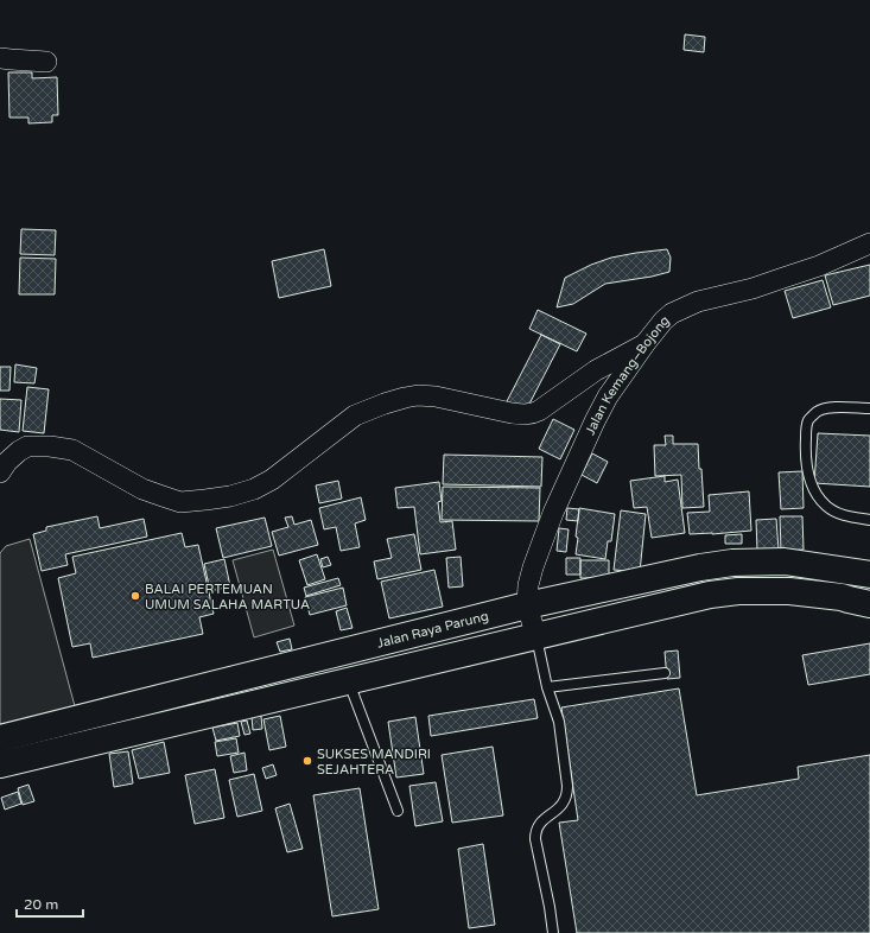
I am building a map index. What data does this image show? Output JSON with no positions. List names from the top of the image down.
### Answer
{
  "streets": {
    "highway": ["Jalan Raya Parung"],
    "street": ["Jalan Kemang–Bojong"]
  },
  "crossings": [
    ["Jalan Kemang–Bojong", "Jalan Raya Parung"]
  ],
  "places": ["BALAI PERTEMUAN UMUM SALAHA MARTUA", "SUKSES MANDIRI SEJAHTERA"],
  "scale_bar": "20 m"
}
